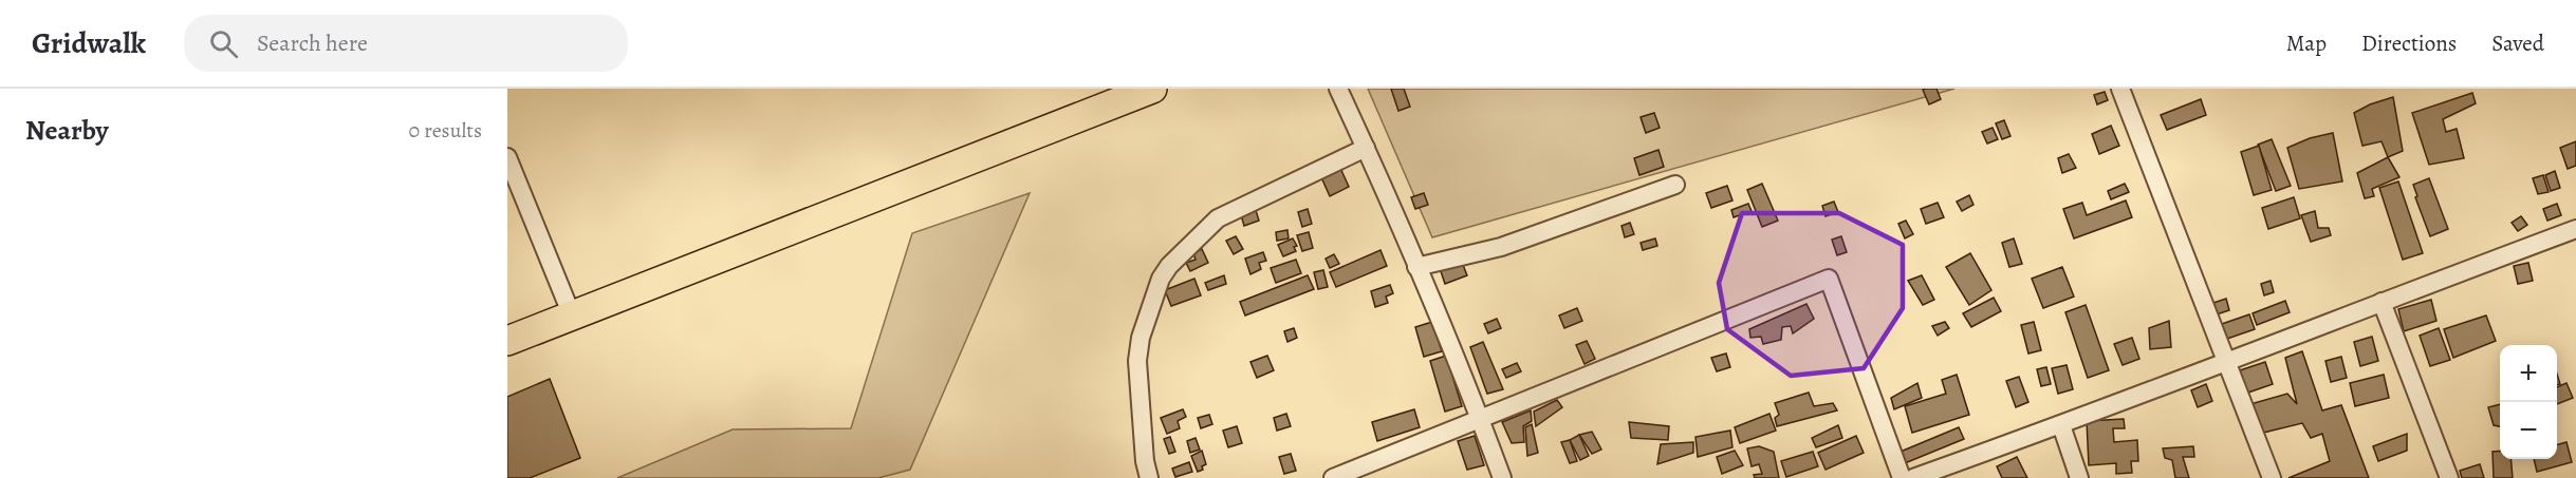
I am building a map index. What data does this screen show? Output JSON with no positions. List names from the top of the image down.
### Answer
{
  "page": {
    "header": "Gridwalk",
    "search": "Search here",
    "nav": ["Map", "Directions", "Saved"],
    "heading": ["Nearby", "0 results"],
    "map_buttons": ["+", "−"]
  }
}
